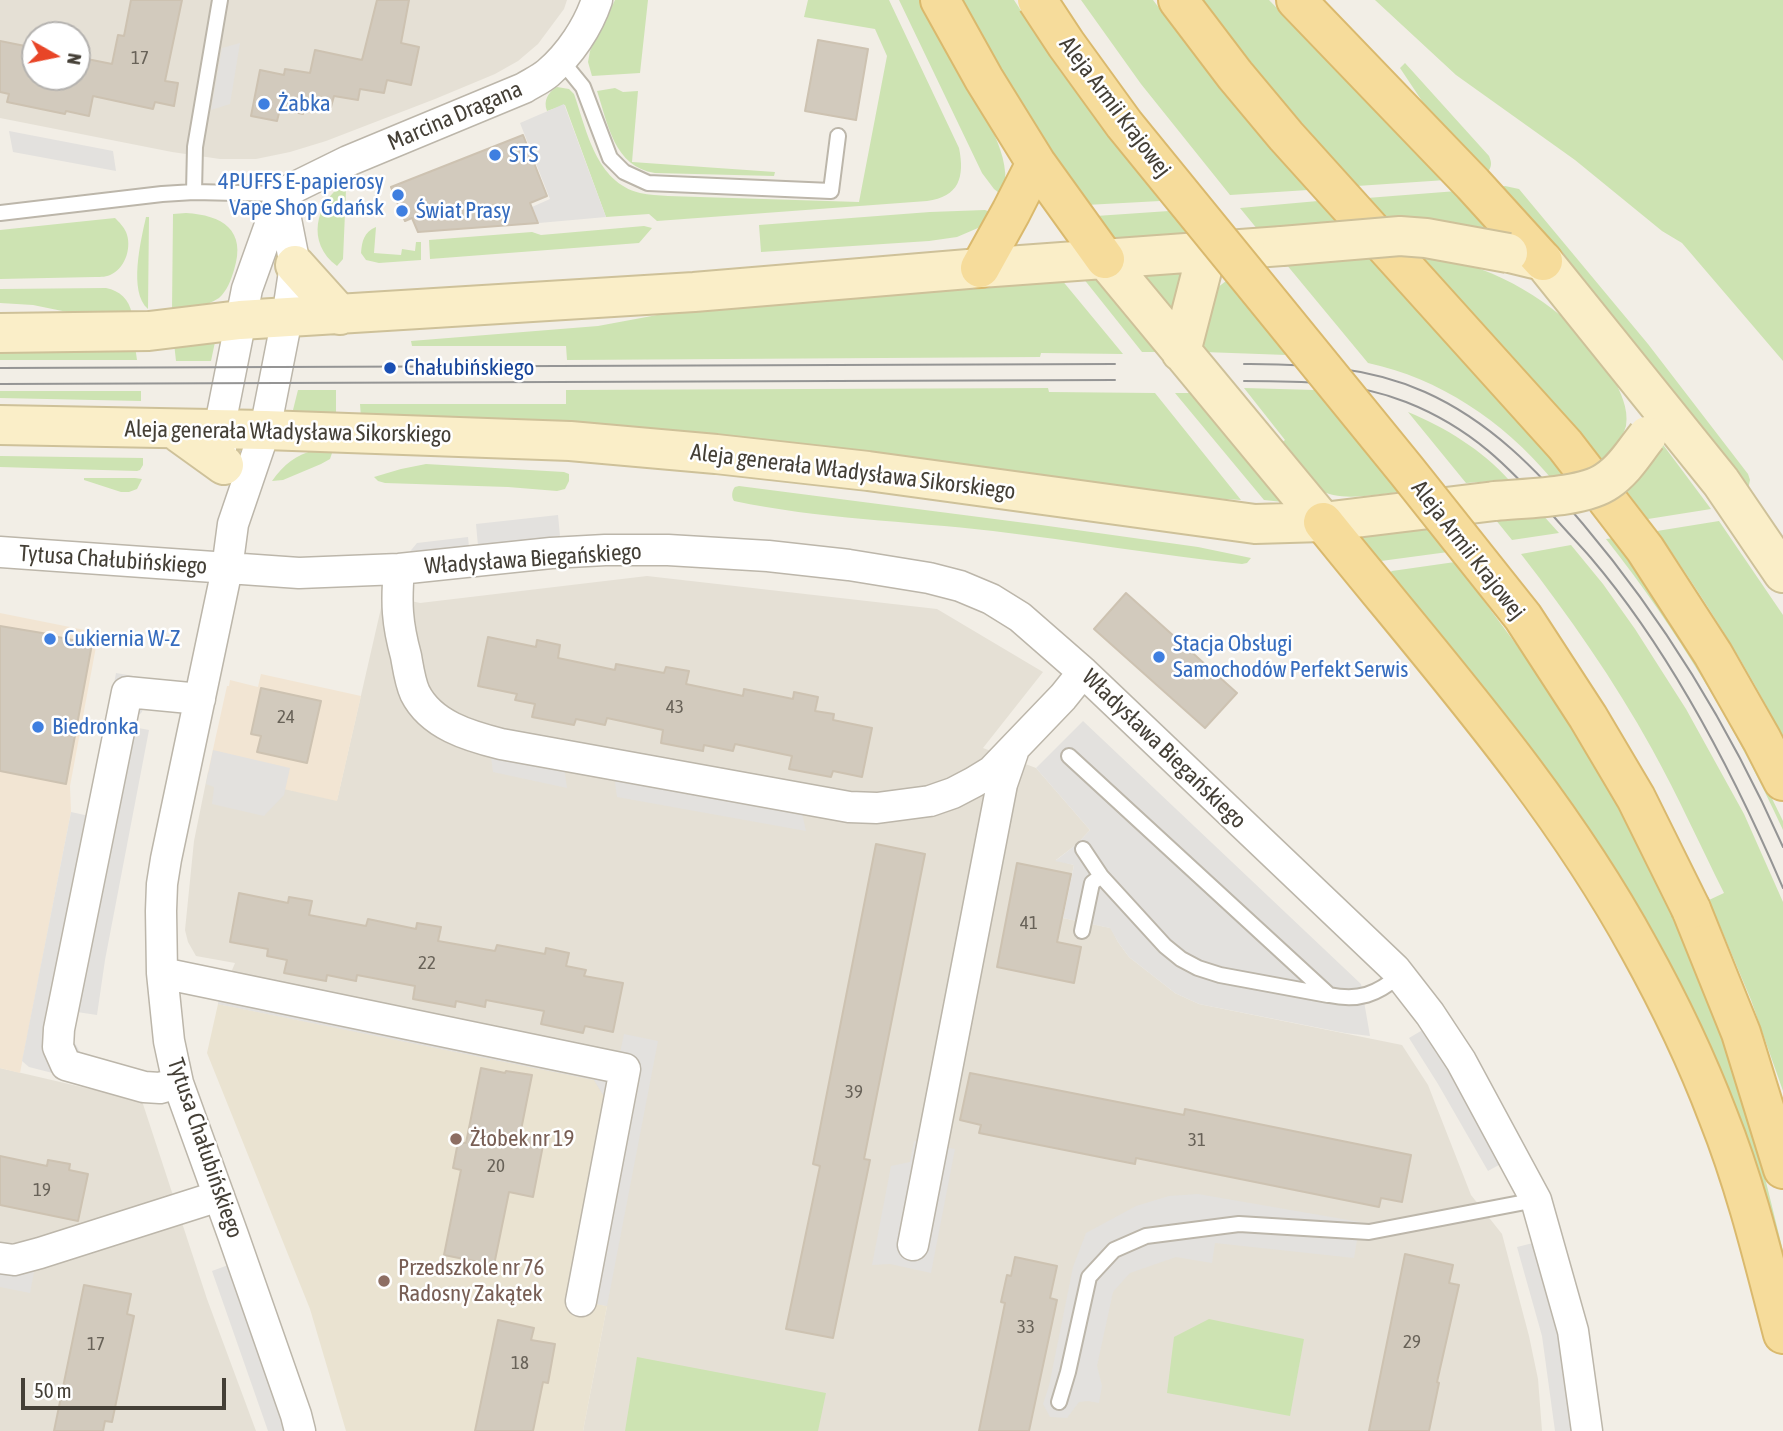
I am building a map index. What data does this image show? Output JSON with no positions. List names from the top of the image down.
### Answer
{
  "streets": {
    "main road": ["Aleja Armii Krajowej"],
    "street": [
      "Marcina Dragana",
      "Aleja generała Władysława Sikorskiego",
      "Władysława Biegańskiego",
      "Tytusa Chałubińskiego"
    ]
  },
  "crossings": [
    ["Aleja generała Władysława Sikorskiego", "Tytusa Chałubińskiego"],
    ["Władysława Biegańskiego", "Tytusa Chałubińskiego"]
  ],
  "places": [
    "Żabka",
    "STS",
    "4PUFFS E-papierosy Vape Shop Gdańsk",
    "Świat Prasy",
    "Chałubińskiego",
    "Cukiernia W-Z",
    "Stacja Obsługi Samochodów Perfekt Serwis",
    "Biedronka",
    "Żłobek nr 19",
    "Przedszkole nr 76 Radosny Zakątek"
  ],
  "house_numbers": [
    "17",
    "43",
    "24",
    "41",
    "22",
    "39",
    "31",
    "20",
    "19",
    "33",
    "29",
    "17",
    "18"
  ],
  "scale_bar": "50 m",
  "north": "right"
}
